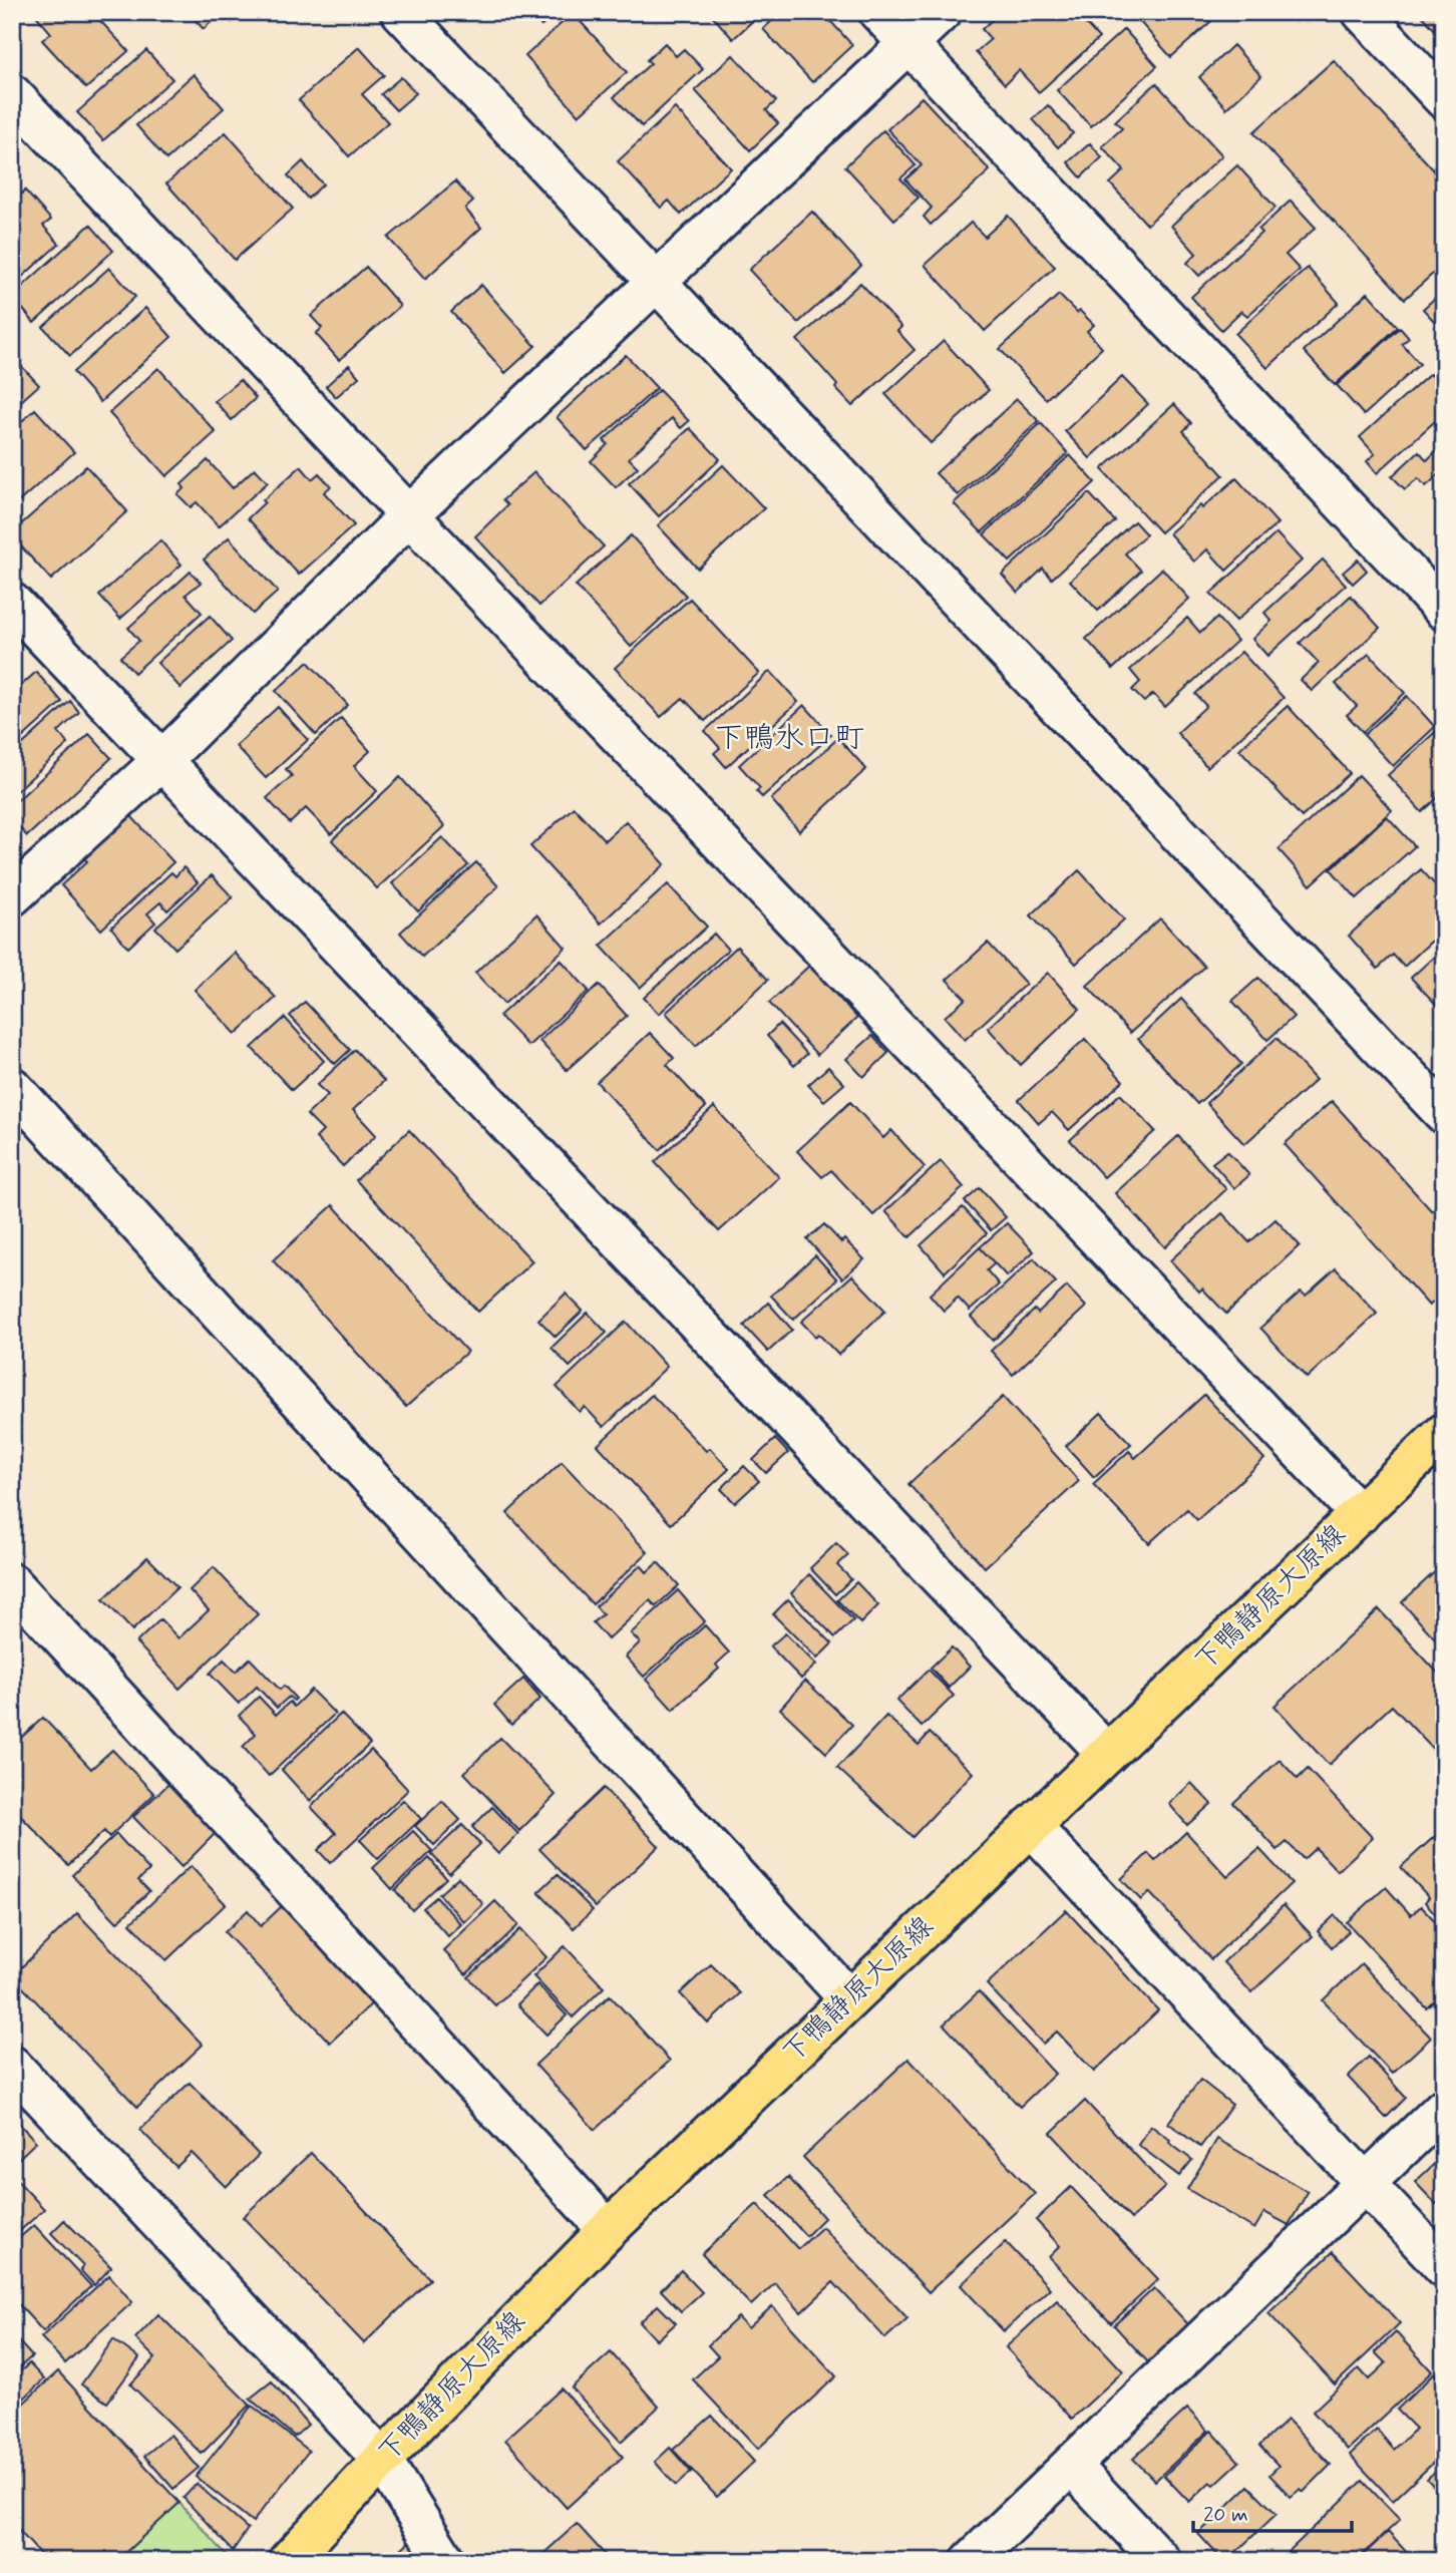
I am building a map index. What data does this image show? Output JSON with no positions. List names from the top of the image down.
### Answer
{
  "streets": {
    "main road": ["下鴨静原大原線"]
  },
  "districts": ["下鴨水口町"],
  "scale_bar": "20 m"
}
